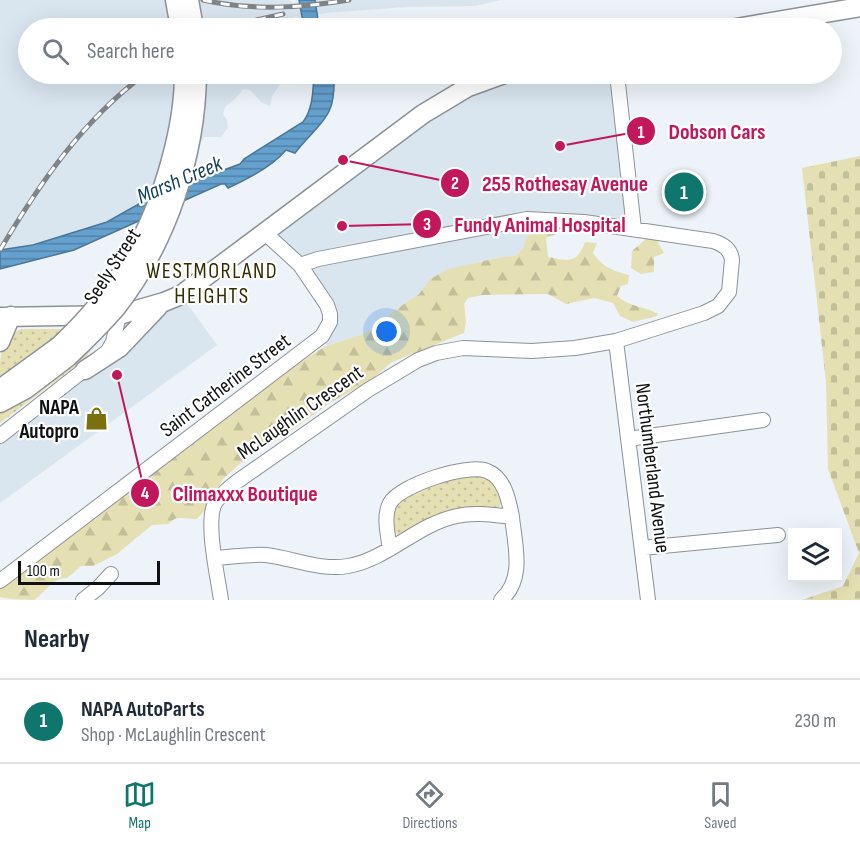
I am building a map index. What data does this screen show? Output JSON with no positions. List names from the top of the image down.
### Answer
{
  "streets": {
    "main road": ["Seely Street"],
    "street": ["Saint Catherine Street", "McLaughlin Crescent", "Northumberland Avenue"]
  },
  "crossings": [
    ["McLaughlin Crescent", "Northumberland Avenue"]
  ],
  "districts": ["WESTMORLAND HEIGHTS"],
  "water": ["Marsh Creek"],
  "places": {
    "other": [
      "Dobson Cars",
      "255 Rothesay Avenue",
      "Fundy Animal Hospital",
      "Climaxxx Boutique"
    ],
    "shop": ["NAPA Autopro"]
  },
  "scale_bar": "100 m",
  "page": {
    "search": "Search here",
    "pins": "1",
    "scale": "100 m",
    "heading": "Nearby",
    "list": [
      {
        "mark": "1",
        "name": "NAPA AutoParts",
        "note": "Shop · McLaughlin Crescent",
        "value": "230 m"
      }
    ],
    "nav": ["Map", "Directions", "Saved"]
  }
}
